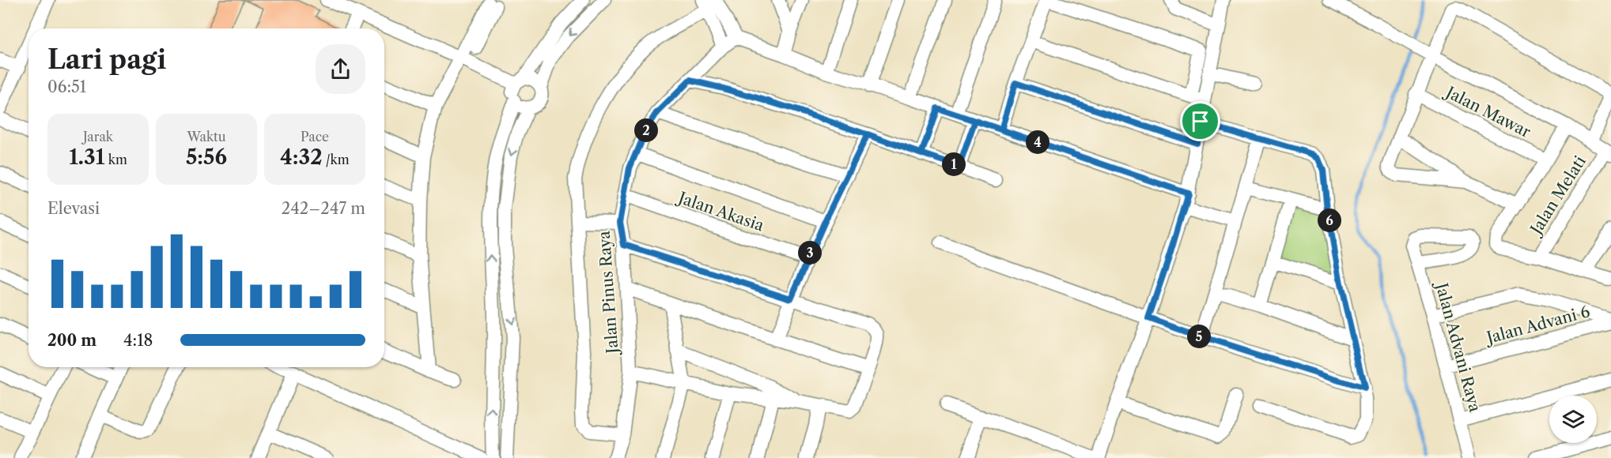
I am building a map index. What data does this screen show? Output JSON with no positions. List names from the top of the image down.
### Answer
{
  "streets": {
    "street": [
      "Jalan Mawar",
      "Jalan Melati",
      "Jalan Akasia",
      "Jalan Pinus Raya",
      "Jalan Advani 6",
      "Jalan Advani Raya"
    ]
  },
  "crossings": [
    ["Jalan Akasia", "Jalan Pinus Raya"],
    ["Jalan Advani 6", "Jalan Advani Raya"]
  ],
  "page": {
    "heading": ["Lari pagi", "06:51"],
    "stats": [
      ["Jarak", "1.31 km"],
      ["Waktu", "5:56"],
      ["Pace", "4:32 /km"]
    ],
    "pins": [
      "2",
      "4",
      "1",
      "6",
      "3",
      "5"
    ],
    "chart": ["Elevasi", "242–247 m"],
    "list": [
      {
        "name": "200 m",
        "note": "4:18"
      }
    ]
  }
}
